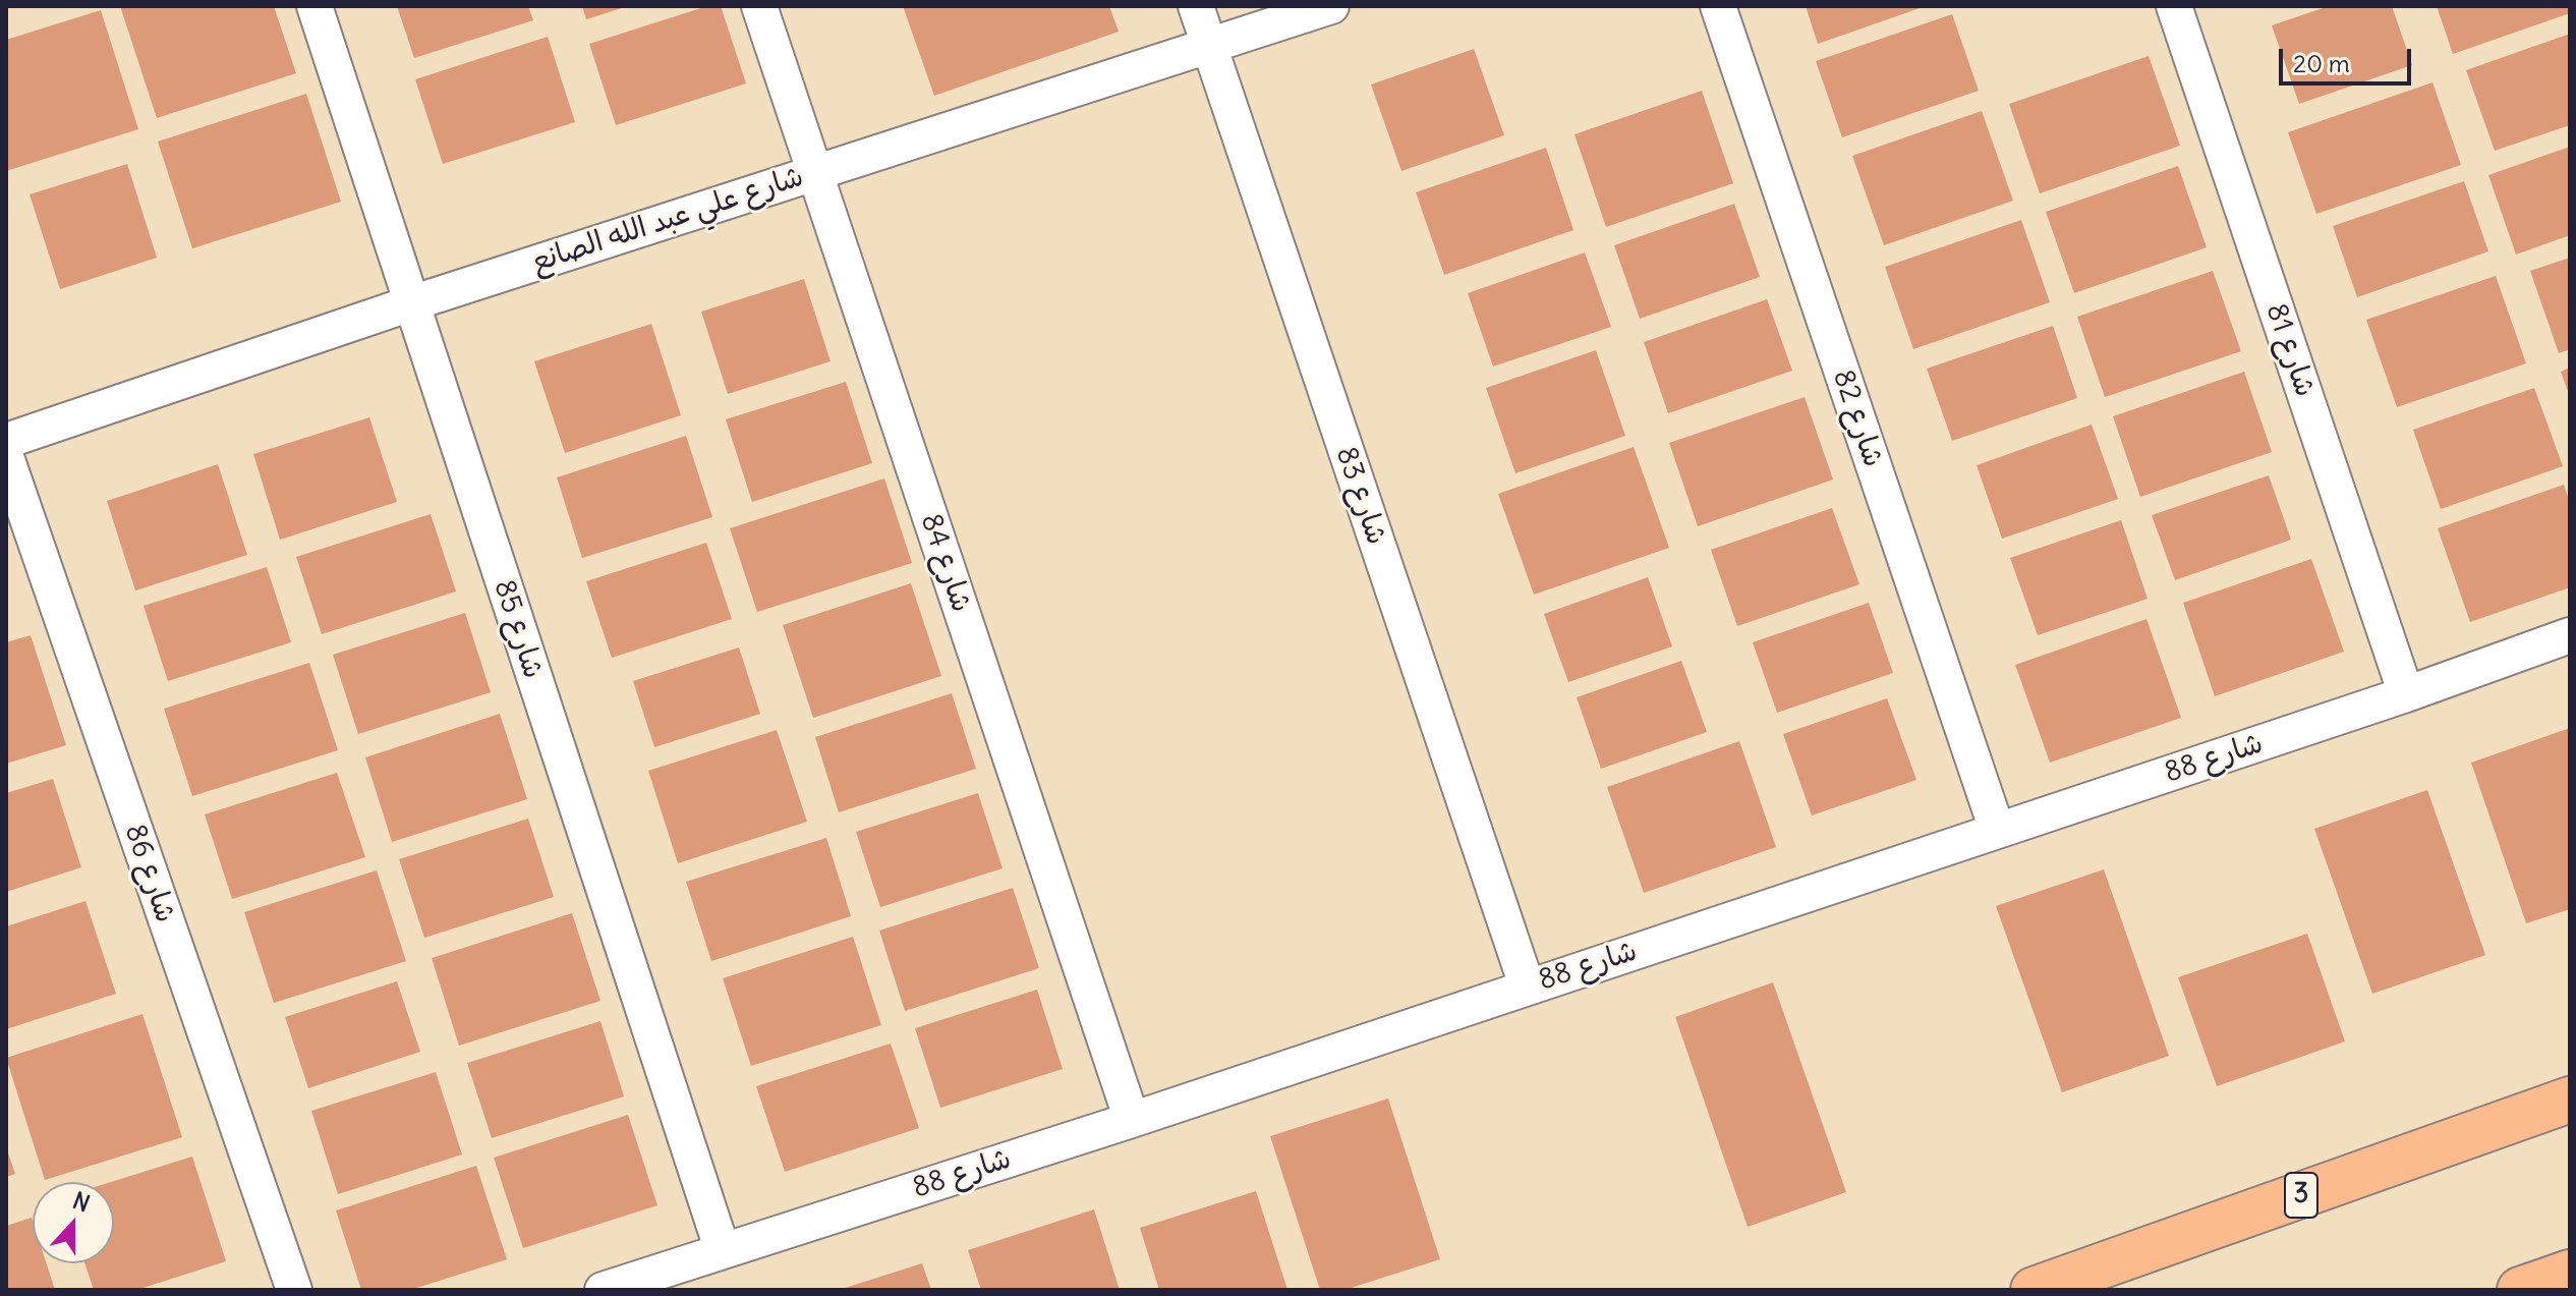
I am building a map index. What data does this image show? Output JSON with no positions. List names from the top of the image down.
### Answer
{
  "streets": {
    "main road": ["3"],
    "street": [
      "شارع علي عبد الله الصانع",
      "شارع 81",
      "شارع 82",
      "شارع 83",
      "شارع 84",
      "شارع 85",
      "شارع 88",
      "شارع 86"
    ]
  },
  "crossings": [
    ["شارع علي عبد الله الصانع", "شارع 83"],
    ["شارع علي عبد الله الصانع", "شارع 84"],
    ["شارع علي عبد الله الصانع", "شارع 85"],
    ["شارع 81", "شارع 88"],
    ["شارع 82", "شارع 88"],
    ["شارع 83", "شارع 88"],
    ["شارع 84", "شارع 88"],
    ["شارع 85", "شارع 88"]
  ],
  "scale_bar": "20 m",
  "north": "top"
}
